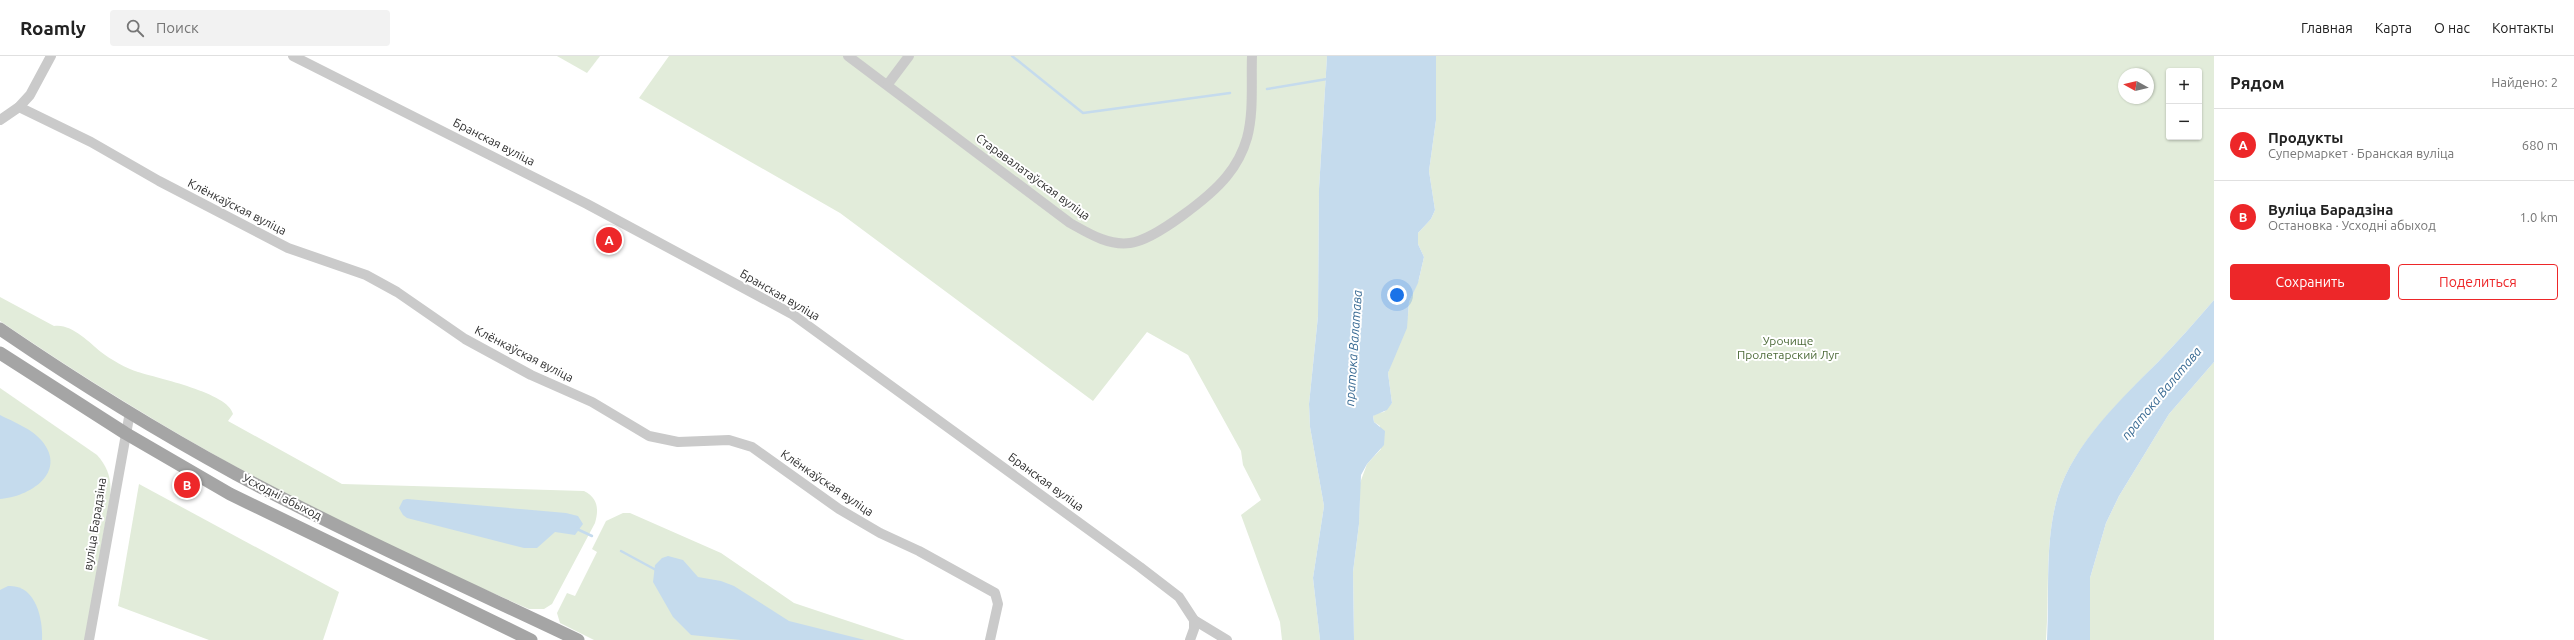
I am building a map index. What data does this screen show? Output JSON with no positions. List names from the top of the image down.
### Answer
{
  "streets": {
    "main road": ["Усходні абыход"],
    "street": [
      "Бранская вуліца",
      "Старавалатаўская вуліца",
      "Клёнкаўская вуліца",
      "вуліца Барадзіна"
    ]
  },
  "crossings": [
    ["Усходні абыход", "вуліца Барадзіна"]
  ],
  "water": ["пратока Валатава"],
  "parks": ["Урочище Пролетарский Луг"],
  "north": "left",
  "page": {
    "header": "Roamly",
    "search": "Поиск",
    "nav": [
      "Главная",
      "Карта",
      "О нас",
      "Контакты"
    ],
    "heading": ["Рядом", "Найдено: 2"],
    "map_buttons": ["+", "−"],
    "list": [
      {
        "mark": "A",
        "name": "Продукты",
        "note": "Супермаркет · Бранская вуліца",
        "value": "680 m"
      },
      {
        "mark": "B",
        "name": "Вуліца Барадзіна",
        "note": "Остановка · Усходні абыход",
        "value": "1.0 km"
      }
    ],
    "pins": ["A", "B"],
    "buttons": ["Сохранить", "Поделиться"]
  }
}
